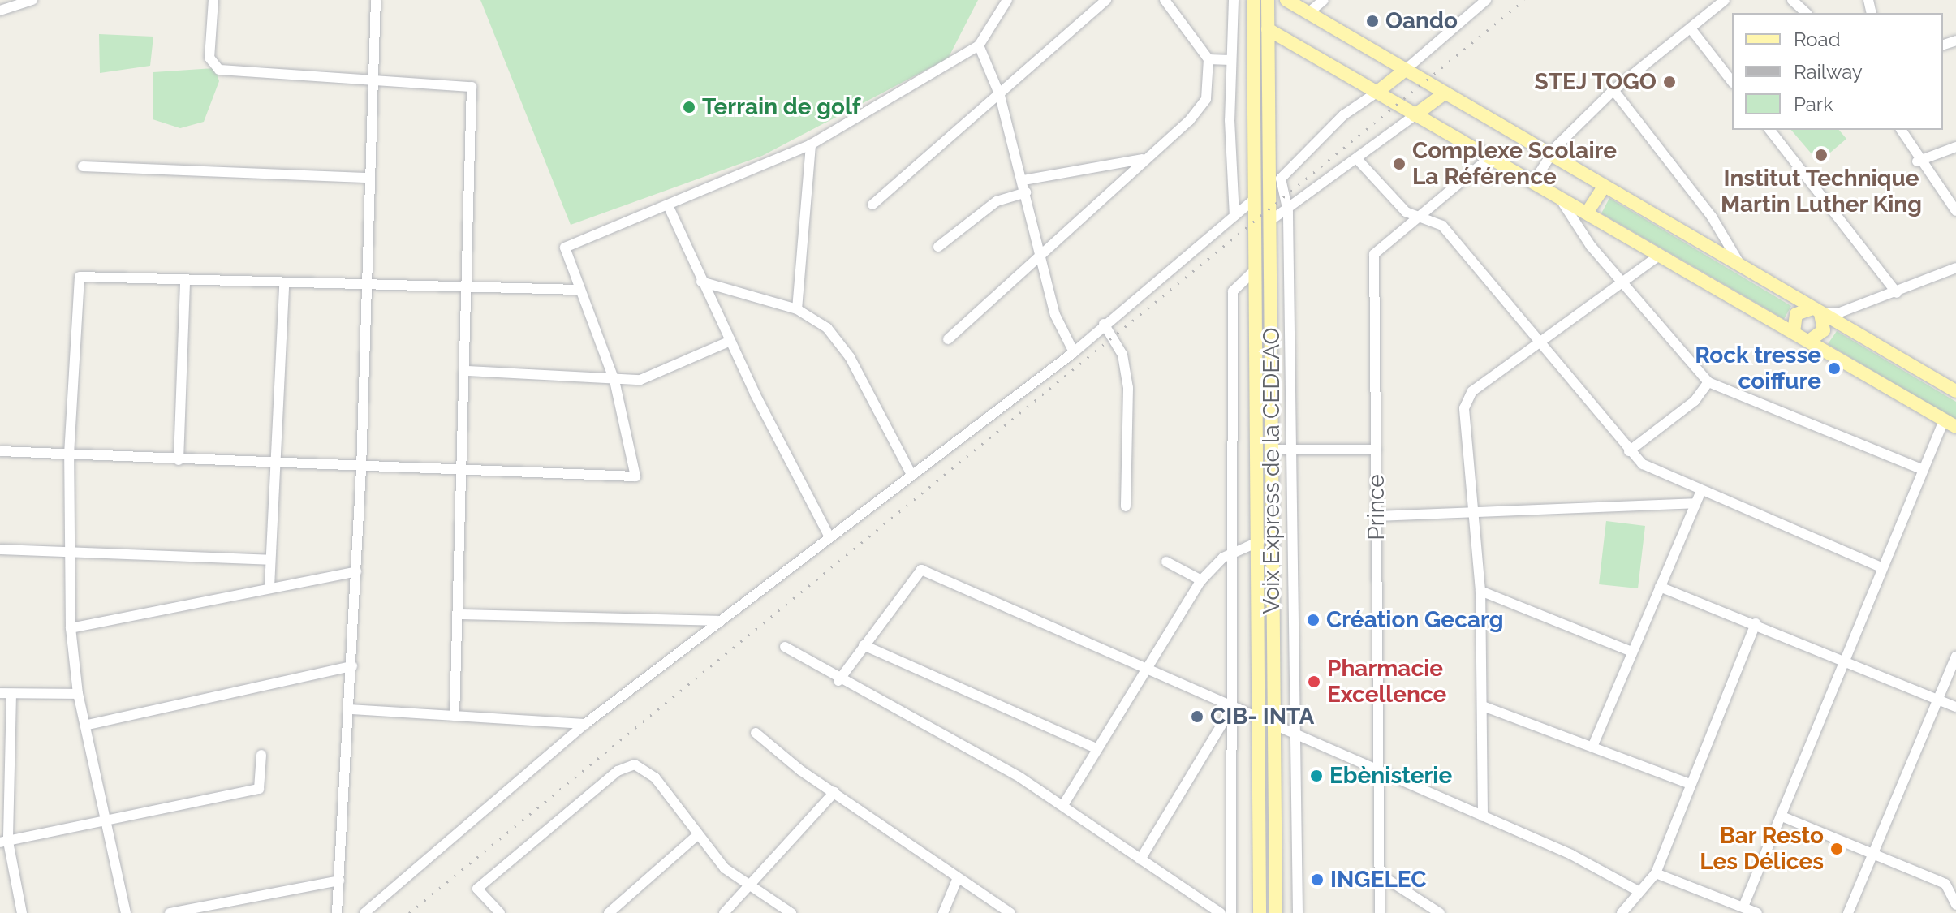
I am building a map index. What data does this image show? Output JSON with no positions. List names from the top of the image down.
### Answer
{
  "streets": {
    "main road": ["Voix Express de la CEDEAO"],
    "street": ["Prince"]
  },
  "places": [
    "Oando",
    "STEJ TOGO",
    "Terrain de golf",
    "Institut Technique Martin Luther King",
    "Complexe Scolaire La Référence",
    "Rock tresse coiffure",
    "Création Gecarg",
    "Pharmacie Excellence",
    "CIB- INTA",
    "Ebènisterie",
    "Bar Resto Les Délices",
    "INGELEC"
  ],
  "legend": ["Road", "Railway", "Park"]
}
